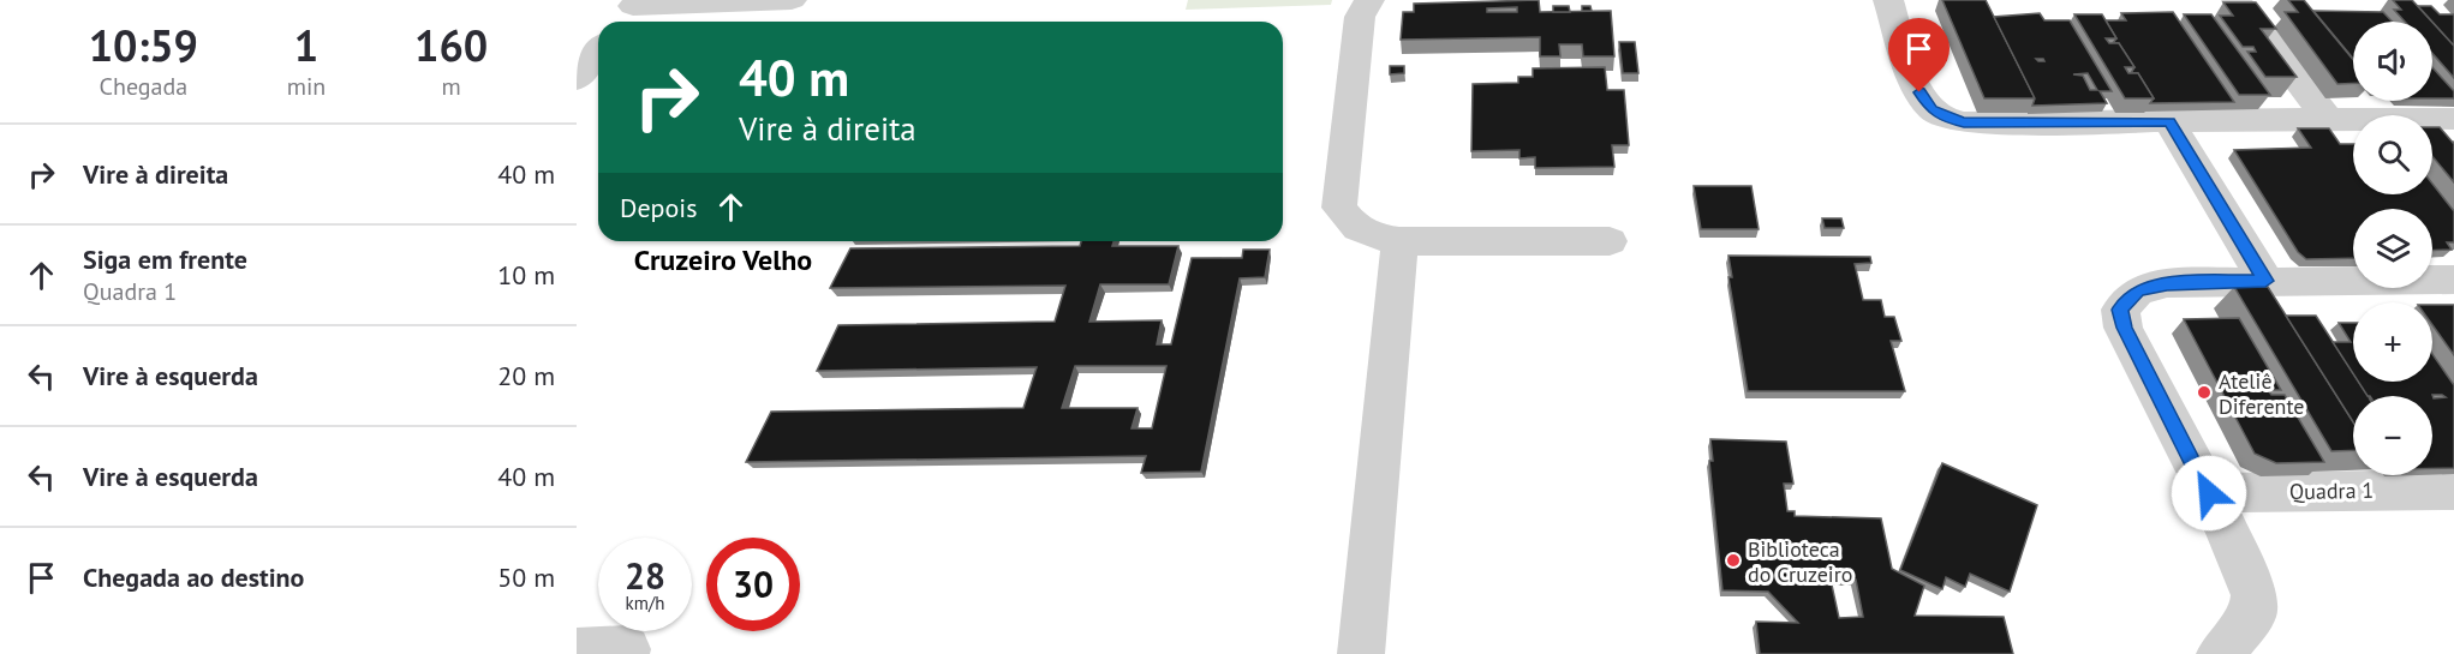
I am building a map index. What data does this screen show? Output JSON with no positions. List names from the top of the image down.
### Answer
{
  "streets": {
    "street": ["Quadra 1"]
  },
  "districts": ["Cruzeiro Velho"],
  "places": ["Ateliê Diferente", "Biblioteca do Cruzeiro"],
  "page": {
    "eta": [
      "10:59",
      "Chegada",
      "1",
      "min",
      "160",
      "m"
    ],
    "map_buttons": ["+", "−"],
    "turn": ["40 m", "Vire à direita"],
    "list": [
      {
        "name": "Vire à direita",
        "value": "40 m"
      },
      {
        "name": "Siga em frente",
        "note": "Quadra 1",
        "value": "10 m"
      },
      {
        "name": "Vire à esquerda",
        "value": "20 m"
      },
      {
        "name": "Vire à esquerda",
        "value": "40 m"
      },
      {
        "name": "Chegada ao destino",
        "value": "50 m"
      }
    ],
    "then": "Depois",
    "speed": "28 km/h",
    "limit": "30"
  }
}
